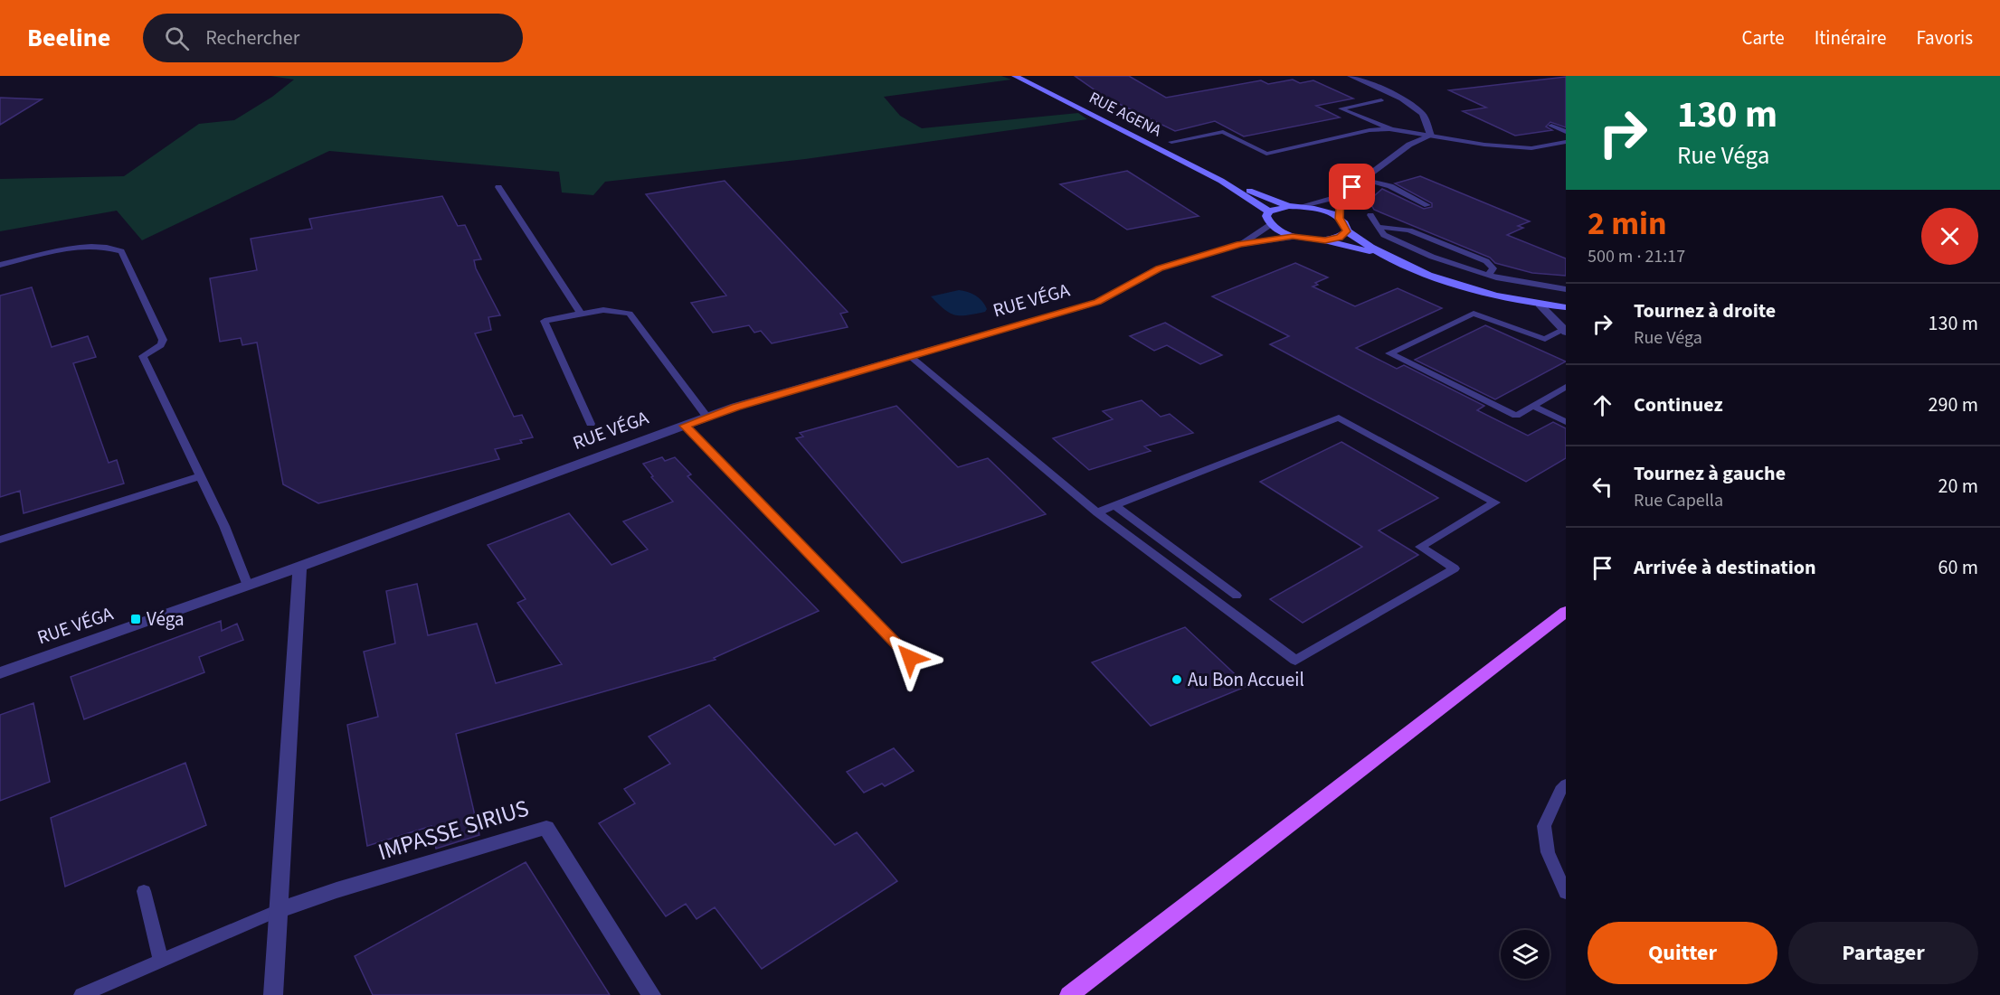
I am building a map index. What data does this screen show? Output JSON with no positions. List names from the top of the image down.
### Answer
{
  "streets": {
    "main road": ["RUE AGENA"],
    "street": ["RUE VÉGA", "IMPASSE SIRIUS"]
  },
  "places": {
    "transit": ["Véga"],
    "other": ["Au Bon Accueil"]
  },
  "page": {
    "header": "Beeline",
    "search": "Rechercher",
    "nav": ["Carte", "Itinéraire", "Favoris"],
    "turn": ["130 m", "Rue Véga"],
    "heading": ["2 min", "500 m · 21:17"],
    "list": [
      {
        "name": "Tournez à droite",
        "note": "Rue Véga",
        "value": "130 m"
      },
      {
        "name": "Continuez",
        "value": "290 m"
      },
      {
        "name": "Tournez à gauche",
        "note": "Rue Capella",
        "value": "20 m"
      },
      {
        "name": "Arrivée à destination",
        "value": "60 m"
      }
    ],
    "buttons": ["Quitter", "Partager"]
  }
}
